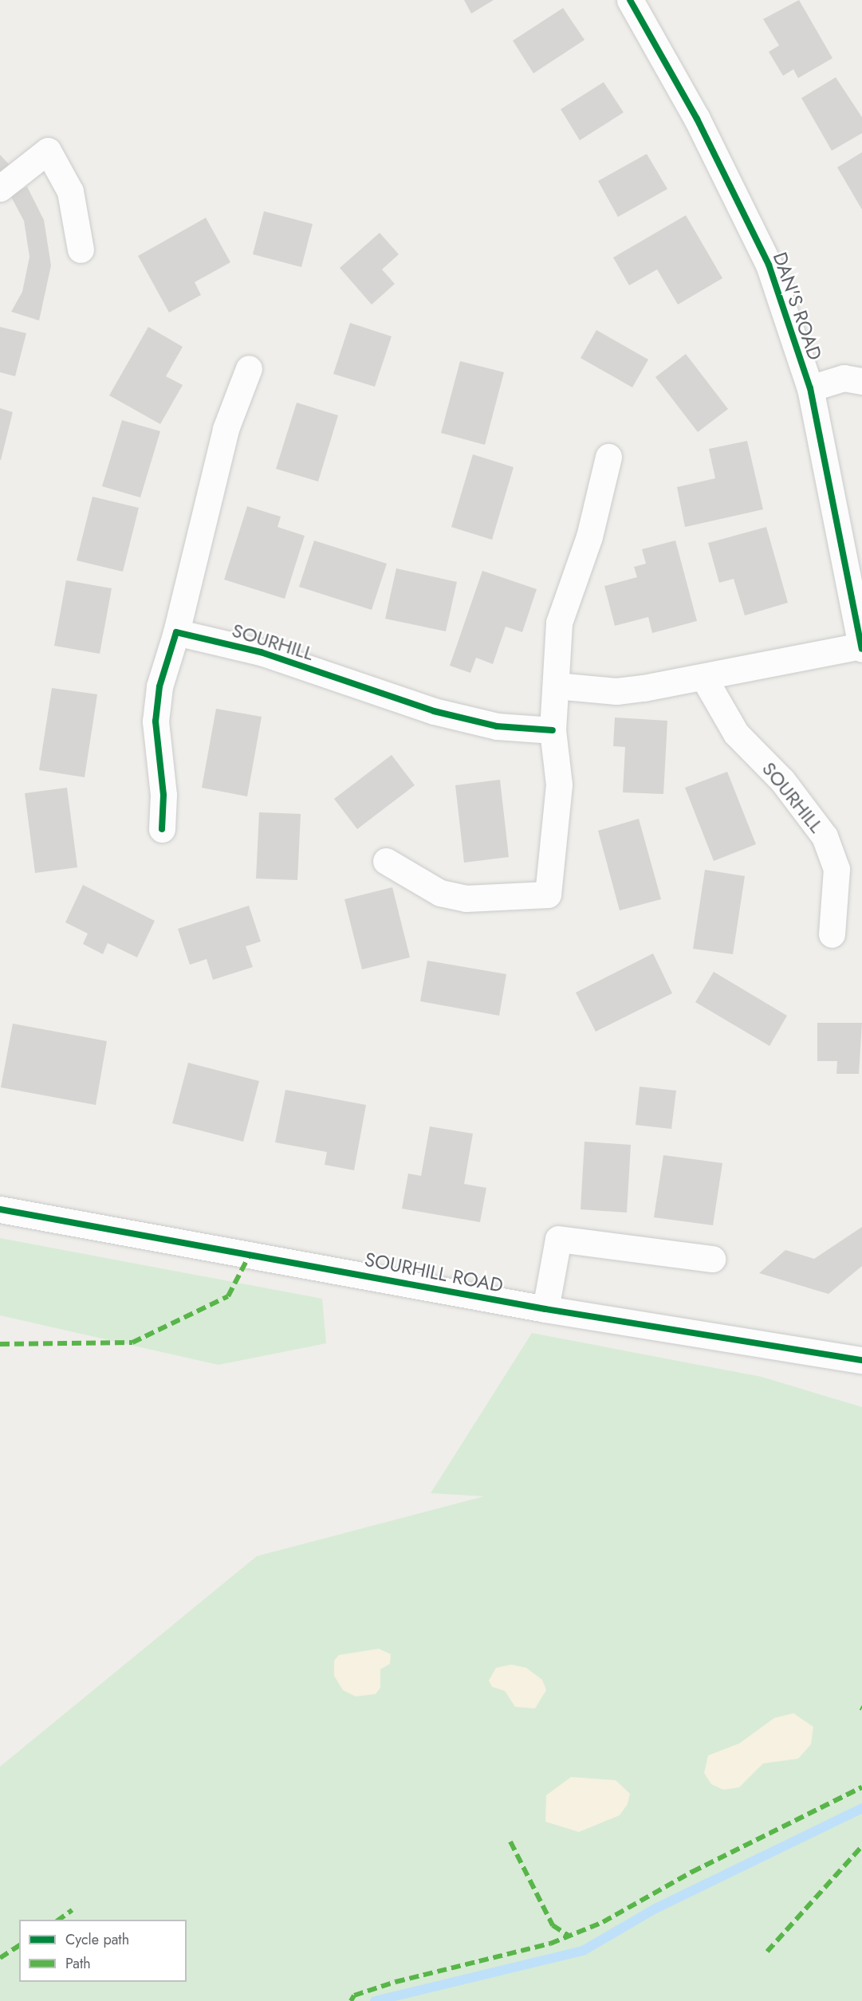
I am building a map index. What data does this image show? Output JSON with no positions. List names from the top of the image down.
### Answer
{
  "streets": {
    "street": ["DAN'S ROAD", "SOURHILL", "SOURHILL ROAD"]
  },
  "legend": ["Cycle path", "Path"]
}
